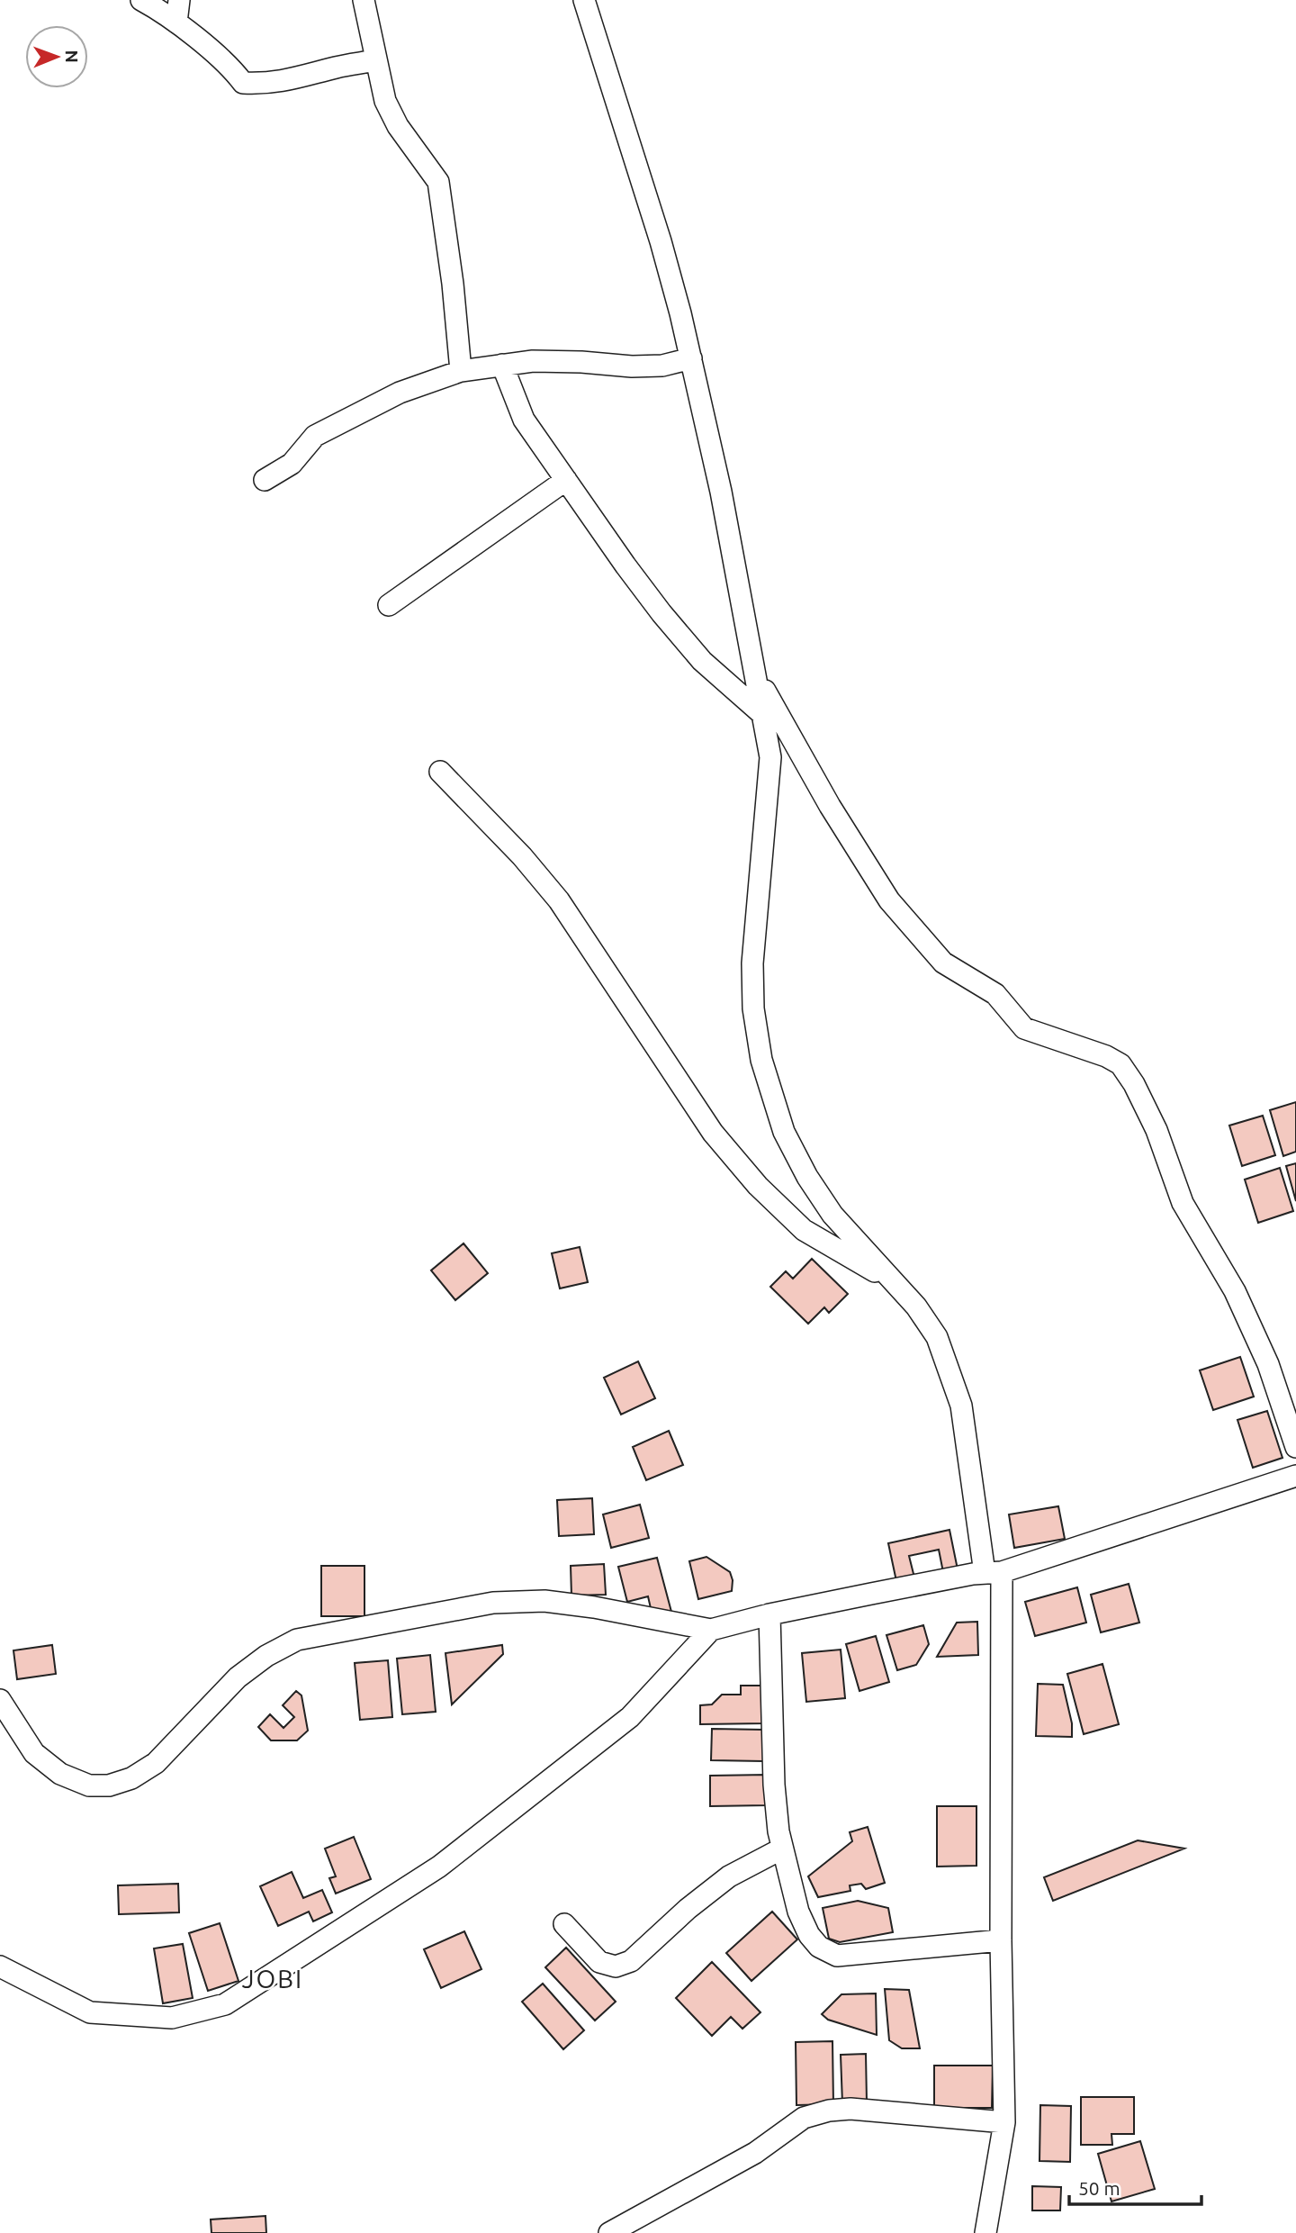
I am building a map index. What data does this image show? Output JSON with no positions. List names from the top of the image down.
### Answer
{
  "districts": ["JOBI"],
  "scale_bar": "50 m",
  "north": "right"
}
